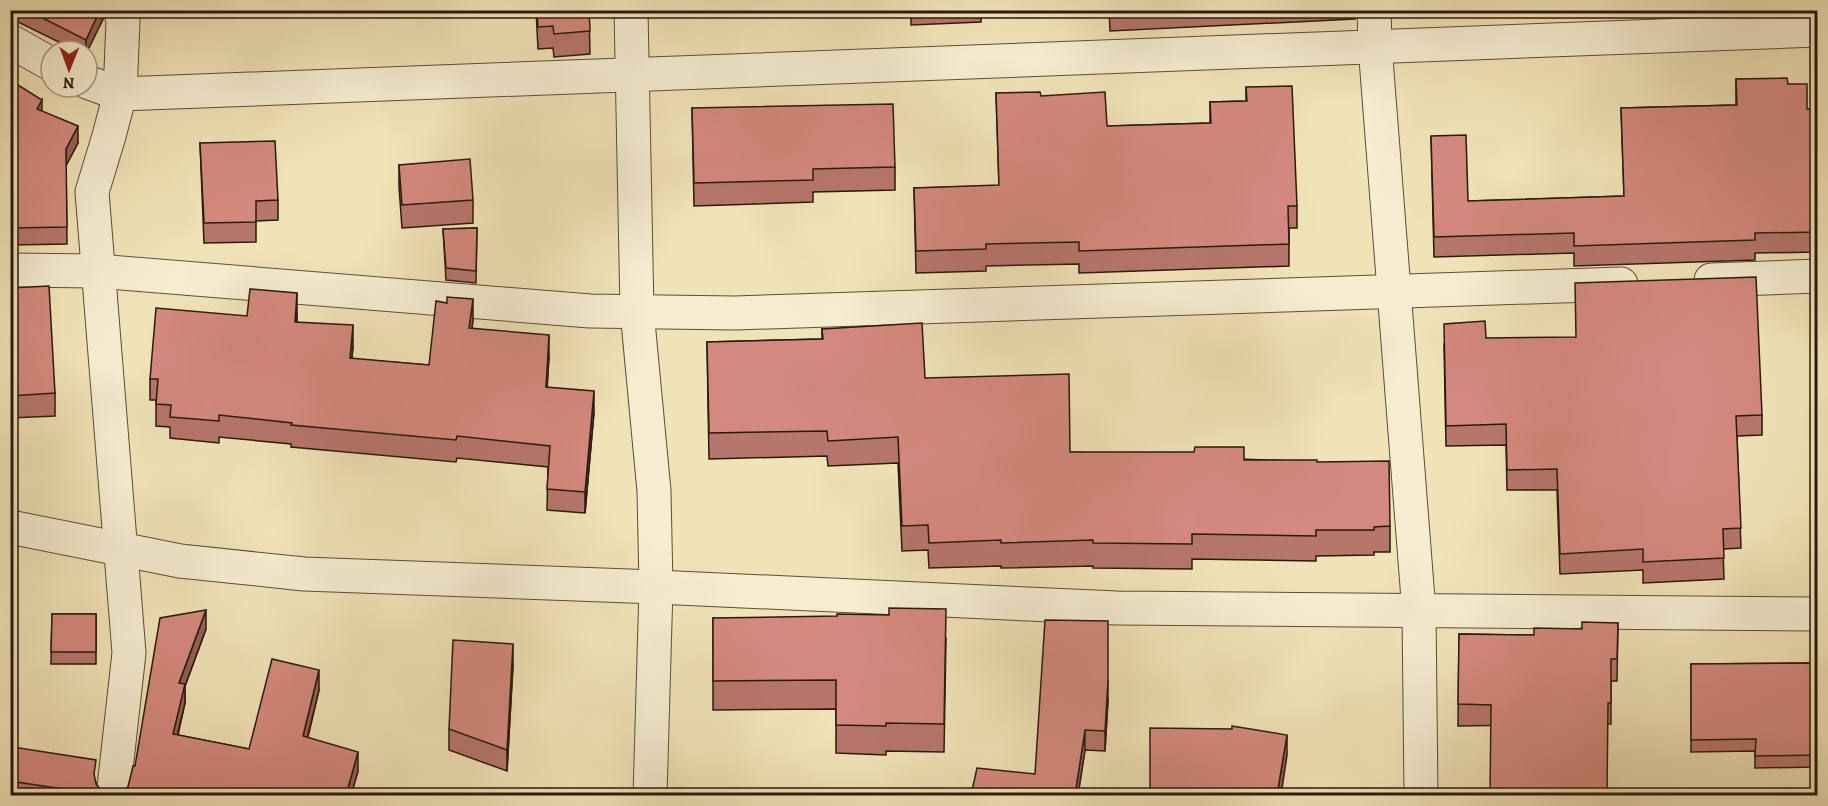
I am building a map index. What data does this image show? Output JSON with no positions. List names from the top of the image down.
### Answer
{
  "north": "bottom"
}
